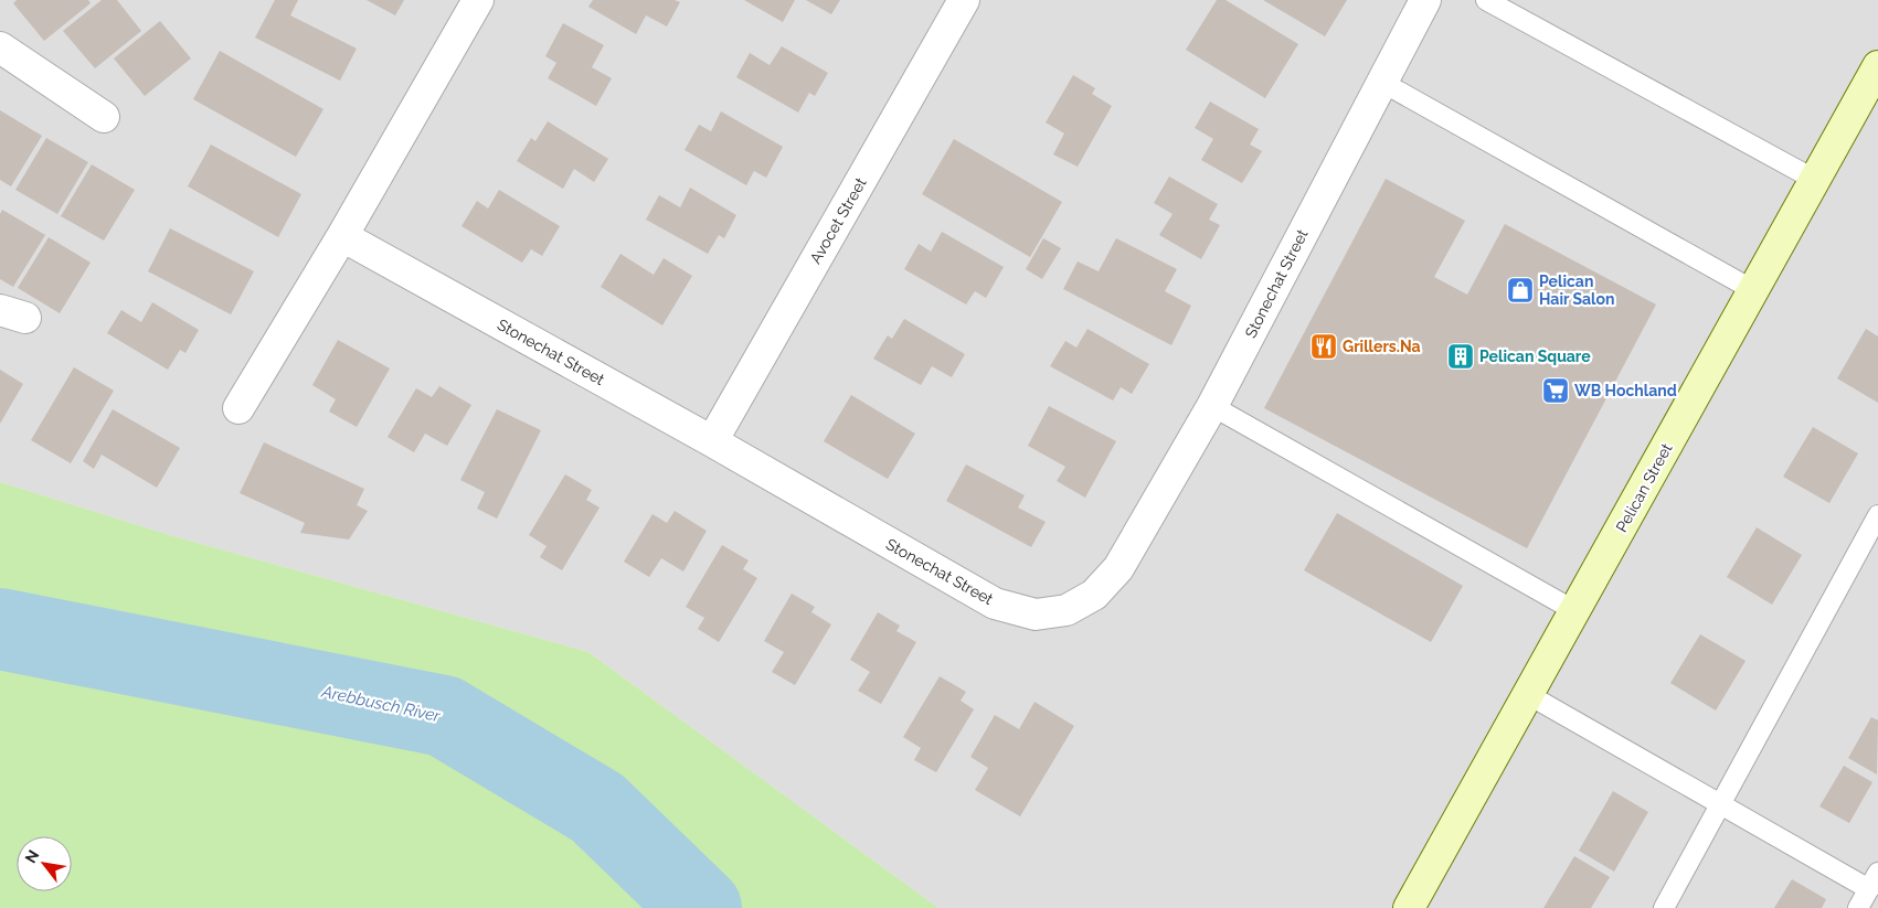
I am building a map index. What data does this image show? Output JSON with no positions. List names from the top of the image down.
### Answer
{
  "streets": {
    "street": ["Avocet Street", "Stonechat Street", "Pelican Street"]
  },
  "crossings": [
    ["Avocet Street", "Stonechat Street"]
  ],
  "water": ["Arebbusch River"],
  "places": {
    "shop": ["Pelican Hair Salon"],
    "restaurant": ["Grillers.Na"],
    "building": ["Pelican Square"],
    "supermarket": ["WB Hochland"]
  },
  "north": "top left"
}
